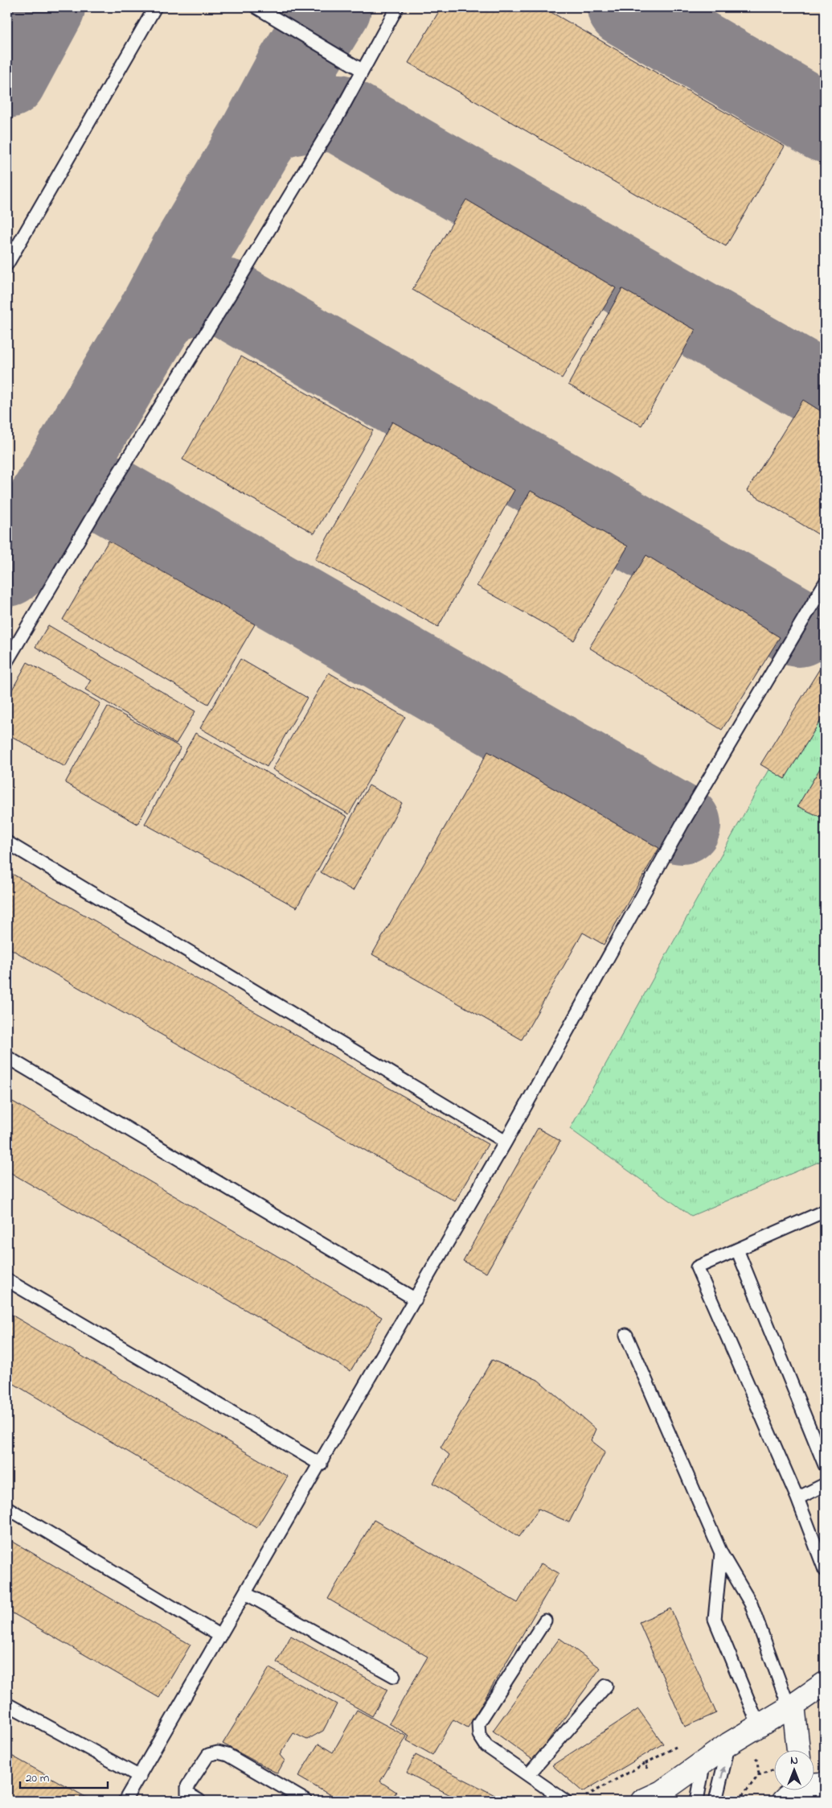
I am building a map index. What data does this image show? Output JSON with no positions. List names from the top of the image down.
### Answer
{
  "scale_bar": "20 m",
  "north": "top"
}
